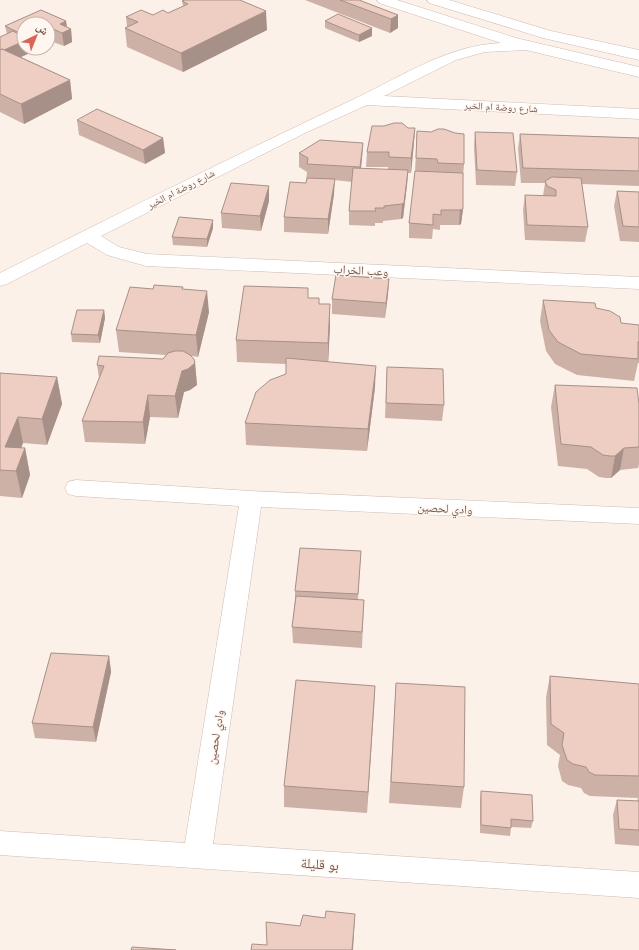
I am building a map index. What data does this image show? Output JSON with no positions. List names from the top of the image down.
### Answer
{
  "streets": {
    "street": [
      "شارع روضة ام الخير",
      "وعب الخراب",
      "وادي لحصين",
      "بو قليلة"
    ]
  },
  "crossings": [
    ["شارع روضة ام الخير", "وعب الخراب"],
    ["وادي لحصين", "بو قليلة"]
  ],
  "north": "top right"
}
